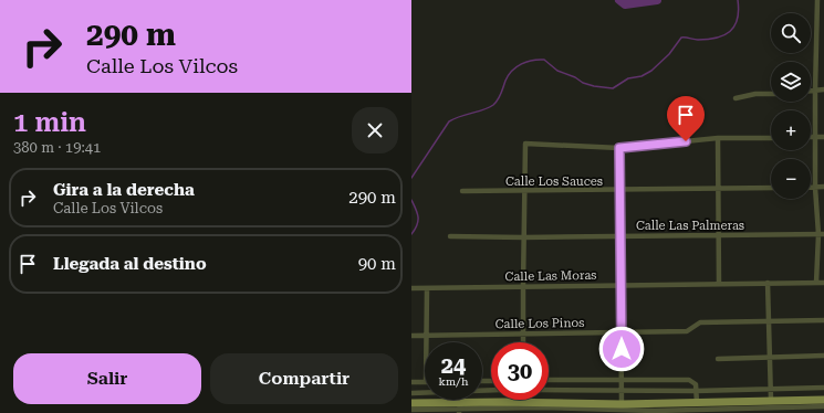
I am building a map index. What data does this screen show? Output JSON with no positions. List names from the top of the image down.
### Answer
{
  "streets": {
    "street": [
      "Calle Los Sauces",
      "Calle Las Palmeras",
      "Calle Las Moras",
      "Calle Los Pinos"
    ]
  },
  "page": {
    "turn": ["290 m", "Calle Los Vilcos"],
    "map_buttons": ["+", "−"],
    "heading": ["1 min", "380 m · 19:41"],
    "list": [
      {
        "name": "Gira a la derecha",
        "note": "Calle Los Vilcos",
        "value": "290 m"
      },
      {
        "name": "Llegada al destino",
        "value": "90 m"
      }
    ],
    "speed": "24 km/h",
    "limit": "30",
    "buttons": ["Salir", "Compartir"]
  }
}
